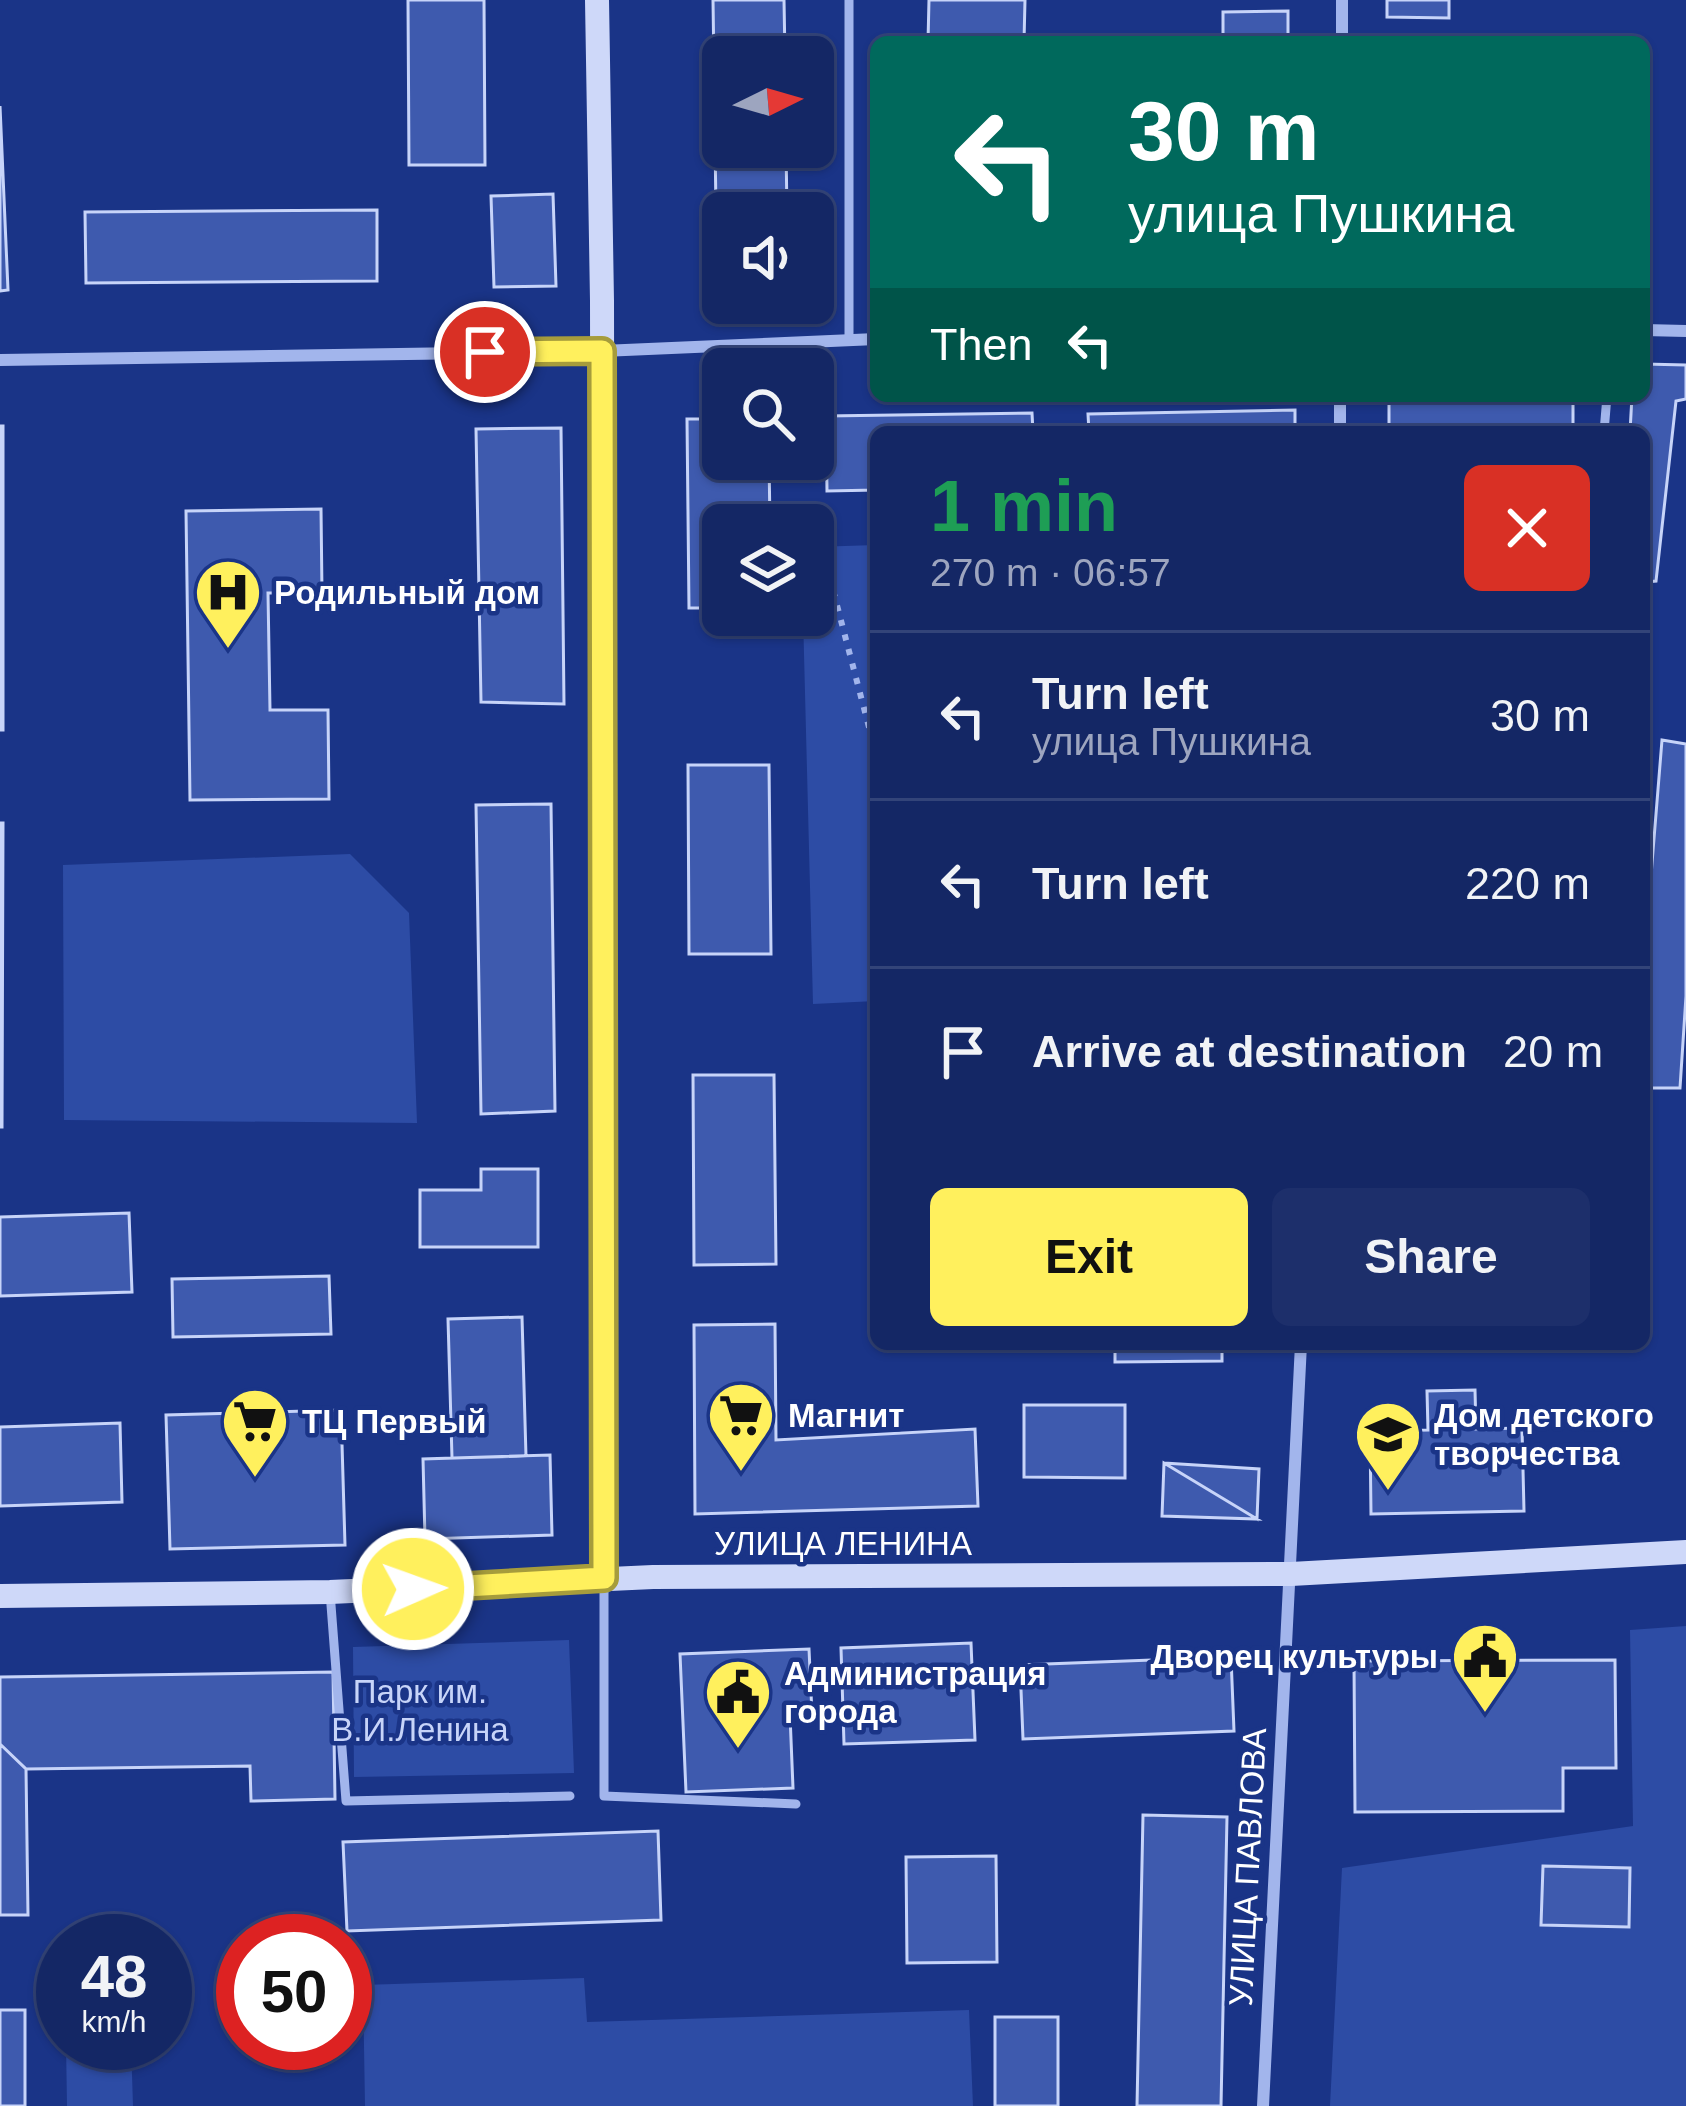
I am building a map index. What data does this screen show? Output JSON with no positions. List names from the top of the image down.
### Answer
{
  "streets": {
    "main road": ["УЛИЦА ЛЕНИНА"],
    "street": ["УЛИЦА ПАВЛОВА"]
  },
  "crossings": [
    ["УЛИЦА ЛЕНИНА", "УЛИЦА ПАВЛОВА"]
  ],
  "parks": ["Парк им. В.И.Ленина"],
  "places": {
    "hospital": ["Родильный дом"],
    "supermarket": ["Магнит", "ТЦ Первый"],
    "school or university": ["Дом детского творчества"],
    "public building": ["Дворец культуры", "Администрация города"]
  },
  "north": "right",
  "page": {
    "turn": ["30 m", "улица Пушкина"],
    "then": "Then",
    "heading": ["1 min", "270 m · 06:57"],
    "list": [
      {
        "name": "Turn left",
        "note": "улица Пушкина",
        "value": "30 m"
      },
      {
        "name": "Turn left",
        "value": "220 m"
      },
      {
        "name": "Arrive at destination",
        "value": "20 m"
      }
    ],
    "buttons": ["Exit", "Share"],
    "speed": "48 km/h",
    "limit": "50"
  }
}
